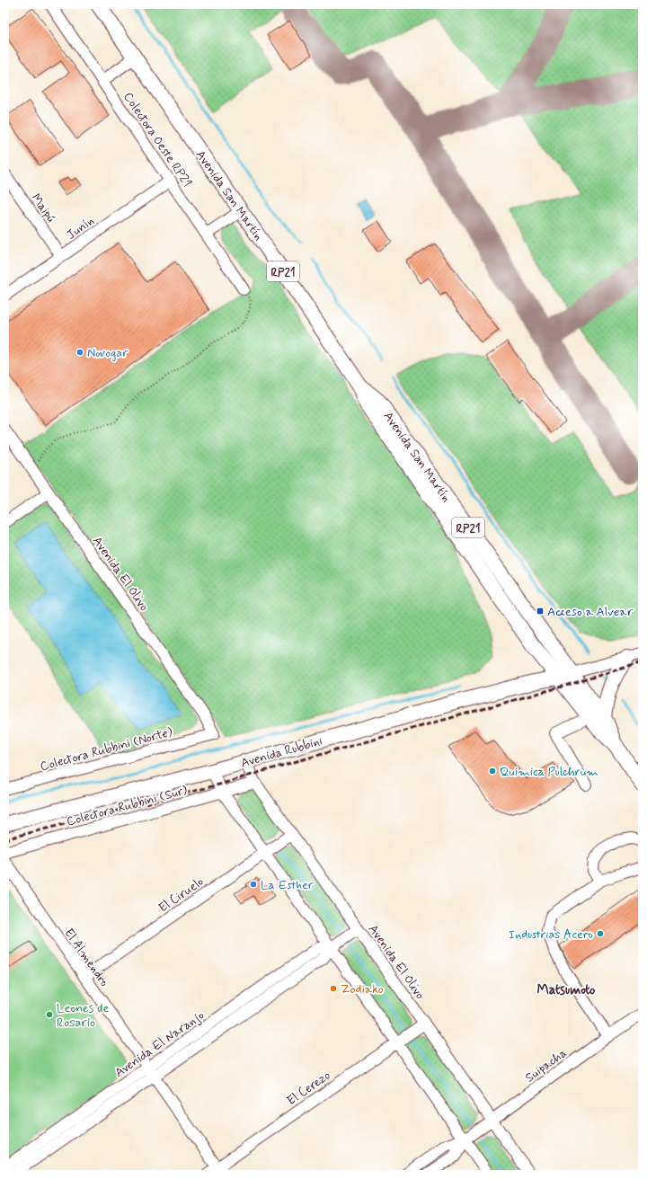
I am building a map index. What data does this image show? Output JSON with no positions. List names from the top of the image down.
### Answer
{
  "streets": {
    "main road": ["Avenida San Martín", "RP21", "Avenida Rubbini"],
    "street": [
      "Colectora Oeste RP21",
      "Maipú",
      "Junín",
      "Avenida El Olivo",
      "Colectora Rubbini (Norte)",
      "Colectora Rubbini (Sur)",
      "El Ciruelo",
      "El Almendro",
      "Avenida El Naranjo",
      "Suipacha",
      "El Cerezo"
    ]
  },
  "crossings": [
    ["Colectora Oeste RP21", "Junín"],
    ["Avenida San Martín", "Avenida Rubbini"],
    ["Maipú", "Junín"],
    ["Avenida El Olivo", "Colectora Rubbini (Norte)"],
    ["Avenida El Olivo", "Avenida Rubbini"],
    ["Avenida El Olivo", "Colectora Rubbini (Sur)"],
    ["Avenida El Olivo", "El Ciruelo"],
    ["Avenida El Olivo", "Avenida El Naranjo"],
    ["Avenida El Olivo", "Suipacha"],
    ["Avenida El Olivo", "El Cerezo"],
    ["El Ciruelo", "El Almendro"],
    ["El Almendro", "Avenida El Naranjo"],
    ["El Almendro", "El Cerezo"]
  ],
  "districts": ["Matsumoto"],
  "places": {
    "other": [
      "Novogar",
      "Quimica Pulchrum",
      "La Esther",
      "Industrias Acero",
      "Zodiako",
      "Leones de Rosario"
    ],
    "transit": ["Acceso a Alvear"]
  }
}
